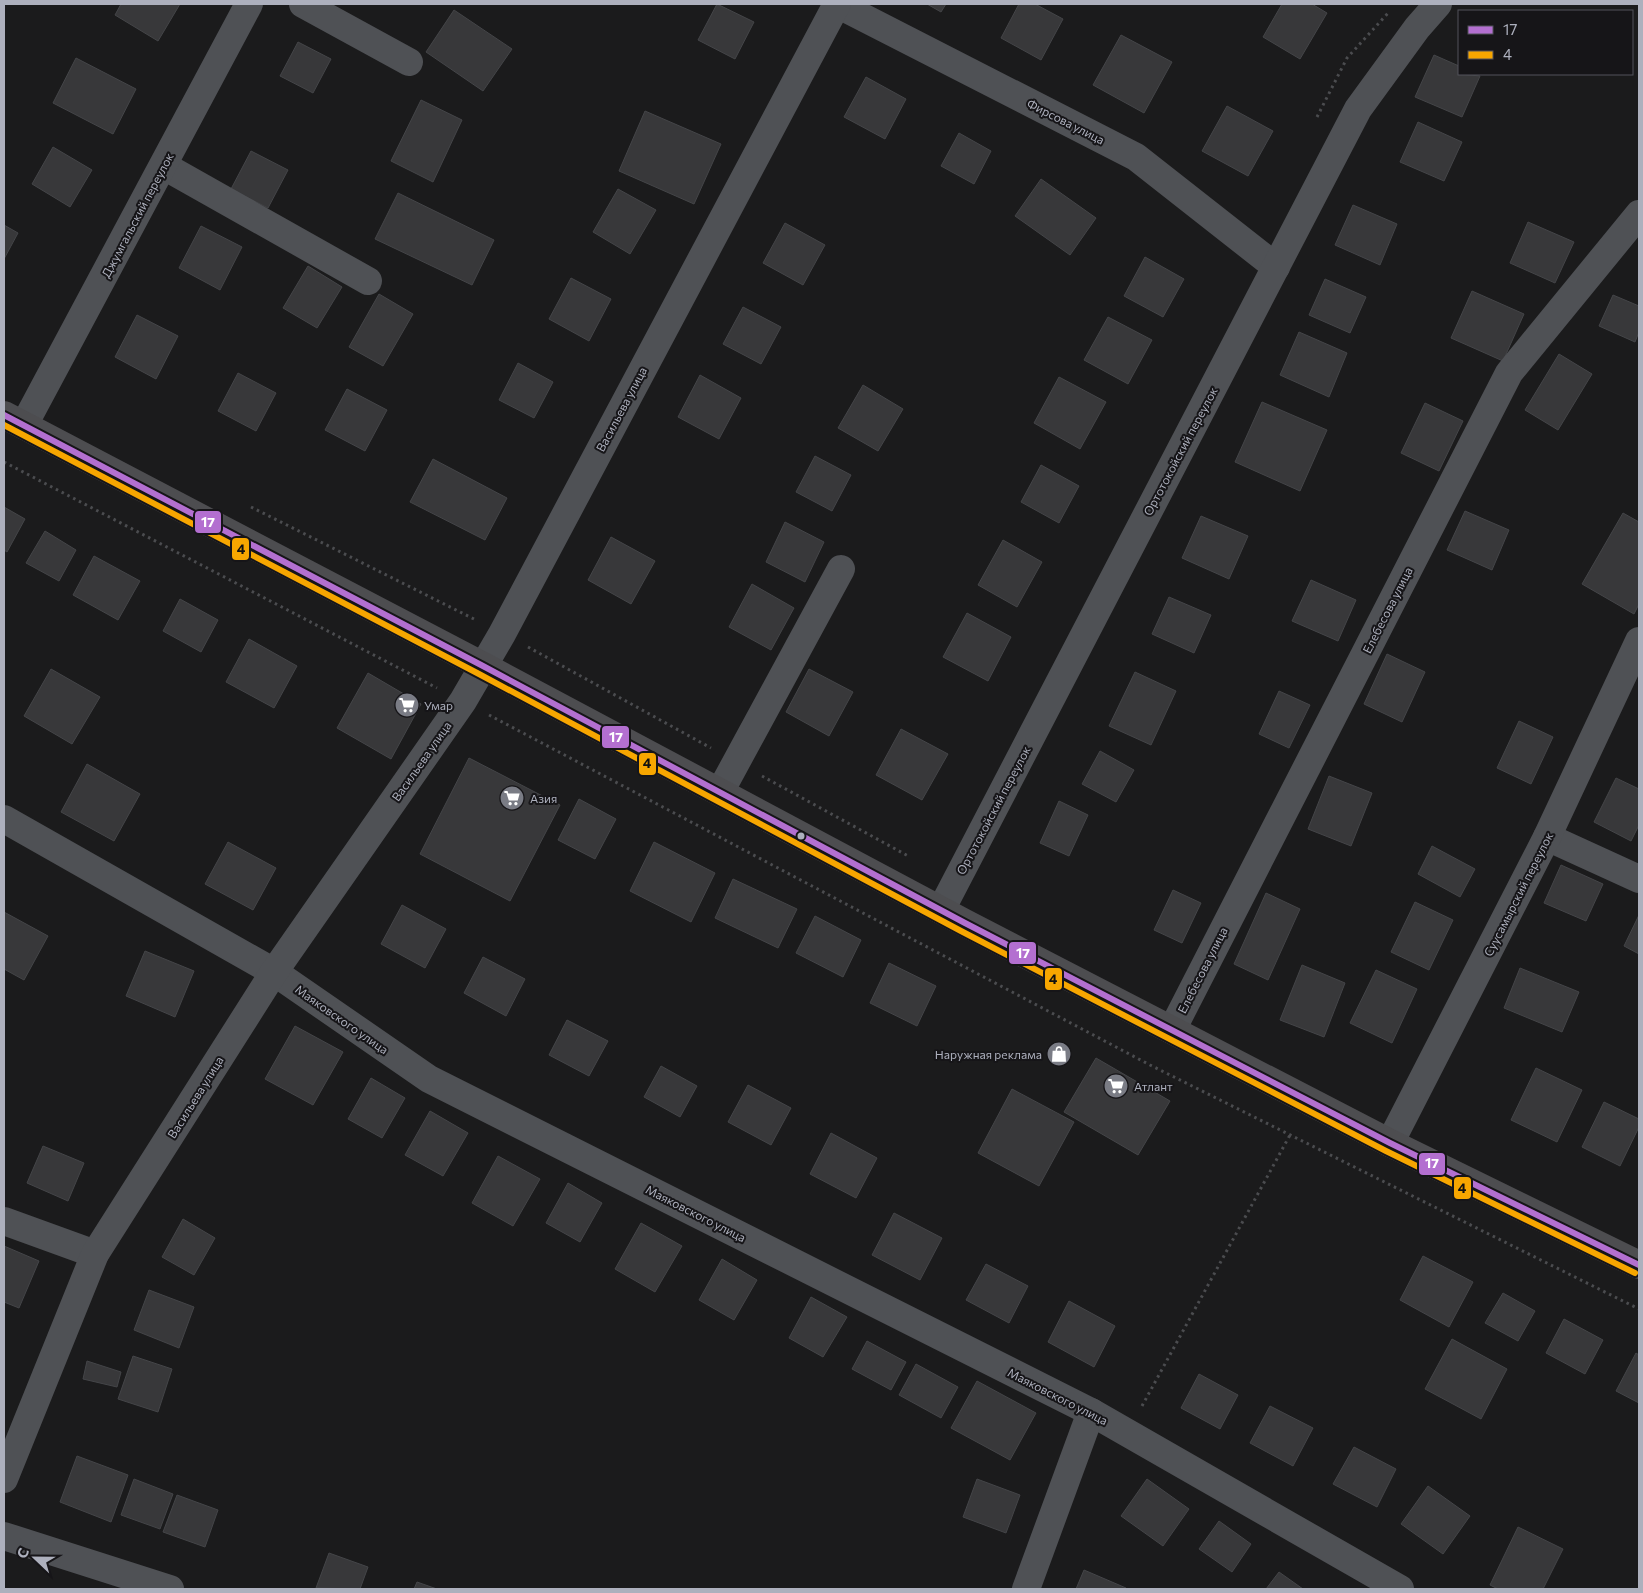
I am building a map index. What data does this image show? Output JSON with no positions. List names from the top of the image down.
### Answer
{
  "streets": {
    "street": [
      "Фирсова улица",
      "Джумгальский переулок",
      "Васильева улица",
      "Ортотокойский переулок",
      "Елебесова улица",
      "Суусамырский переулок",
      "Маяковского улица"
    ]
  },
  "crossings": [
    ["Фирсова улица", "Васильева улица"],
    ["Фирсова улица", "Ортотокойский переулок"],
    ["Васильева улица", "Маяковского улица"]
  ],
  "places": {
    "supermarket": ["Умар", "Азия", "Атлант"],
    "shop": ["Наружная реклама"]
  },
  "lines": ["transit line 17", "transit line 4"],
  "legend": ["17", "4"],
  "north": "left"
}
